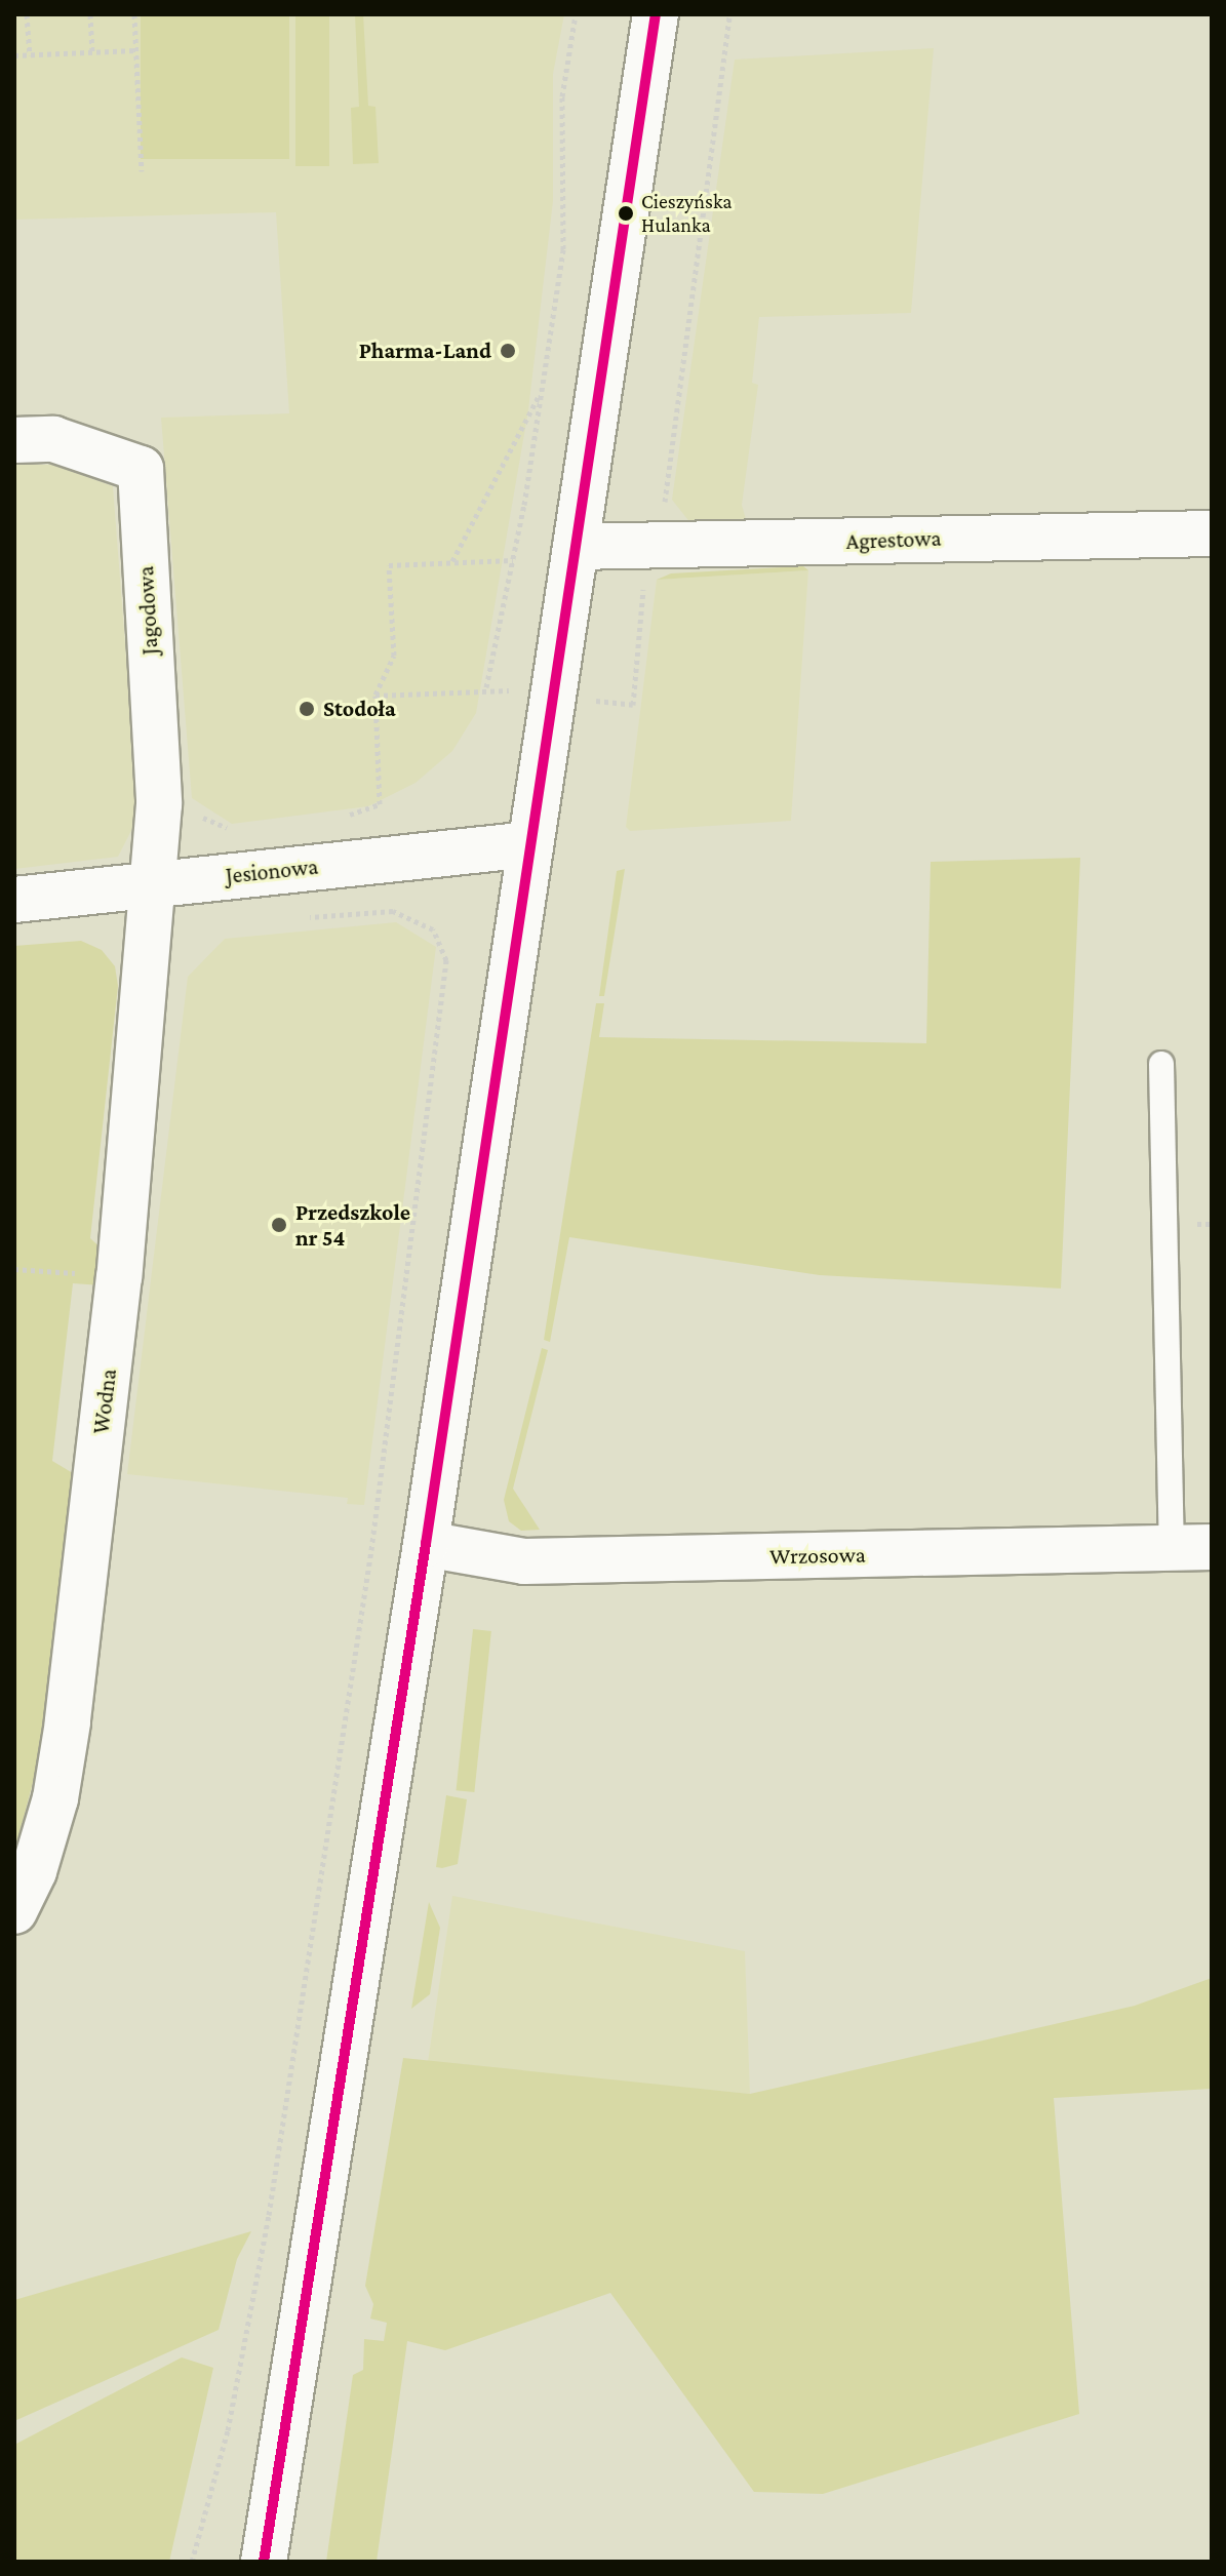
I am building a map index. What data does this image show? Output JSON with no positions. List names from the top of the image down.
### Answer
{
  "streets": {
    "street": [
      "Agrestowa",
      "Jagodowa",
      "Jesionowa",
      "Wodna",
      "Wrzosowa"
    ]
  },
  "crossings": [
    ["Jagodowa", "Jesionowa"],
    ["Jagodowa", "Wodna"],
    ["Jesionowa", "Wodna"]
  ],
  "places": [
    "Cieszyńska Hulanka",
    "Pharma-Land",
    "Stodoła",
    "Przedszkole nr 54"
  ]
}
